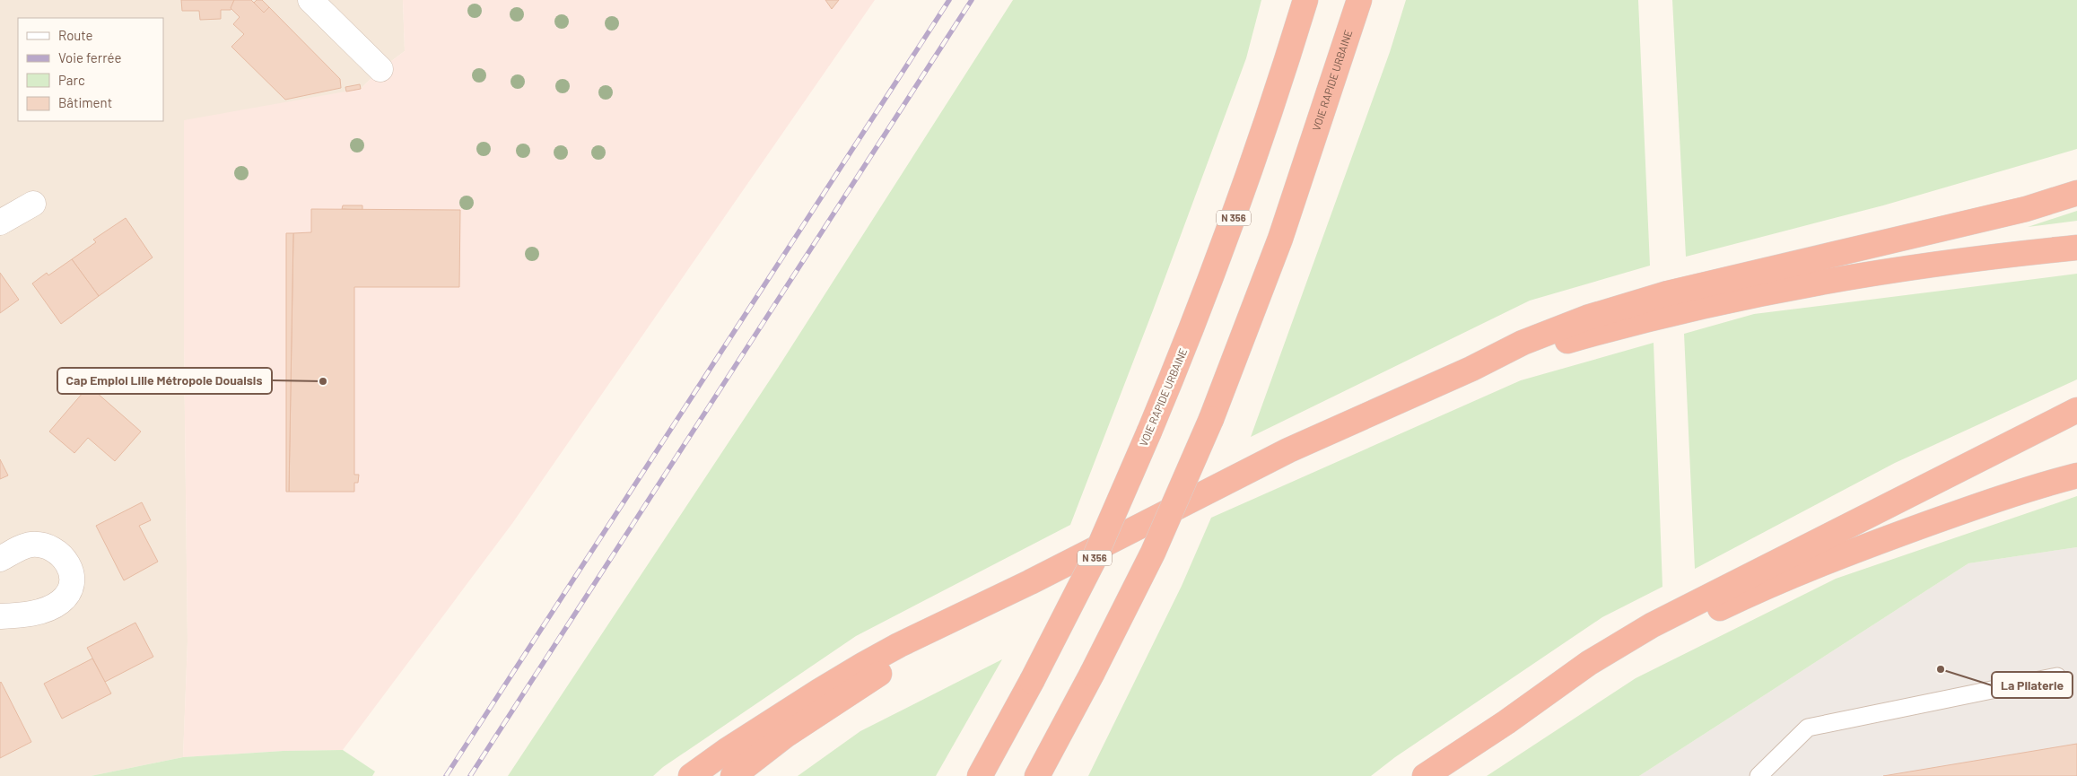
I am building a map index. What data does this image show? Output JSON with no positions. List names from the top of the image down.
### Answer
{
  "streets": {
    "highway": ["VOIE RAPIDE URBAINE", "N 356"]
  },
  "places": ["Cap Emploi Lille Métropole Douaisis", "La Pilaterie"],
  "legend": [
    "Route",
    "Voie ferrée",
    "Parc",
    "Bâtiment"
  ]
}
